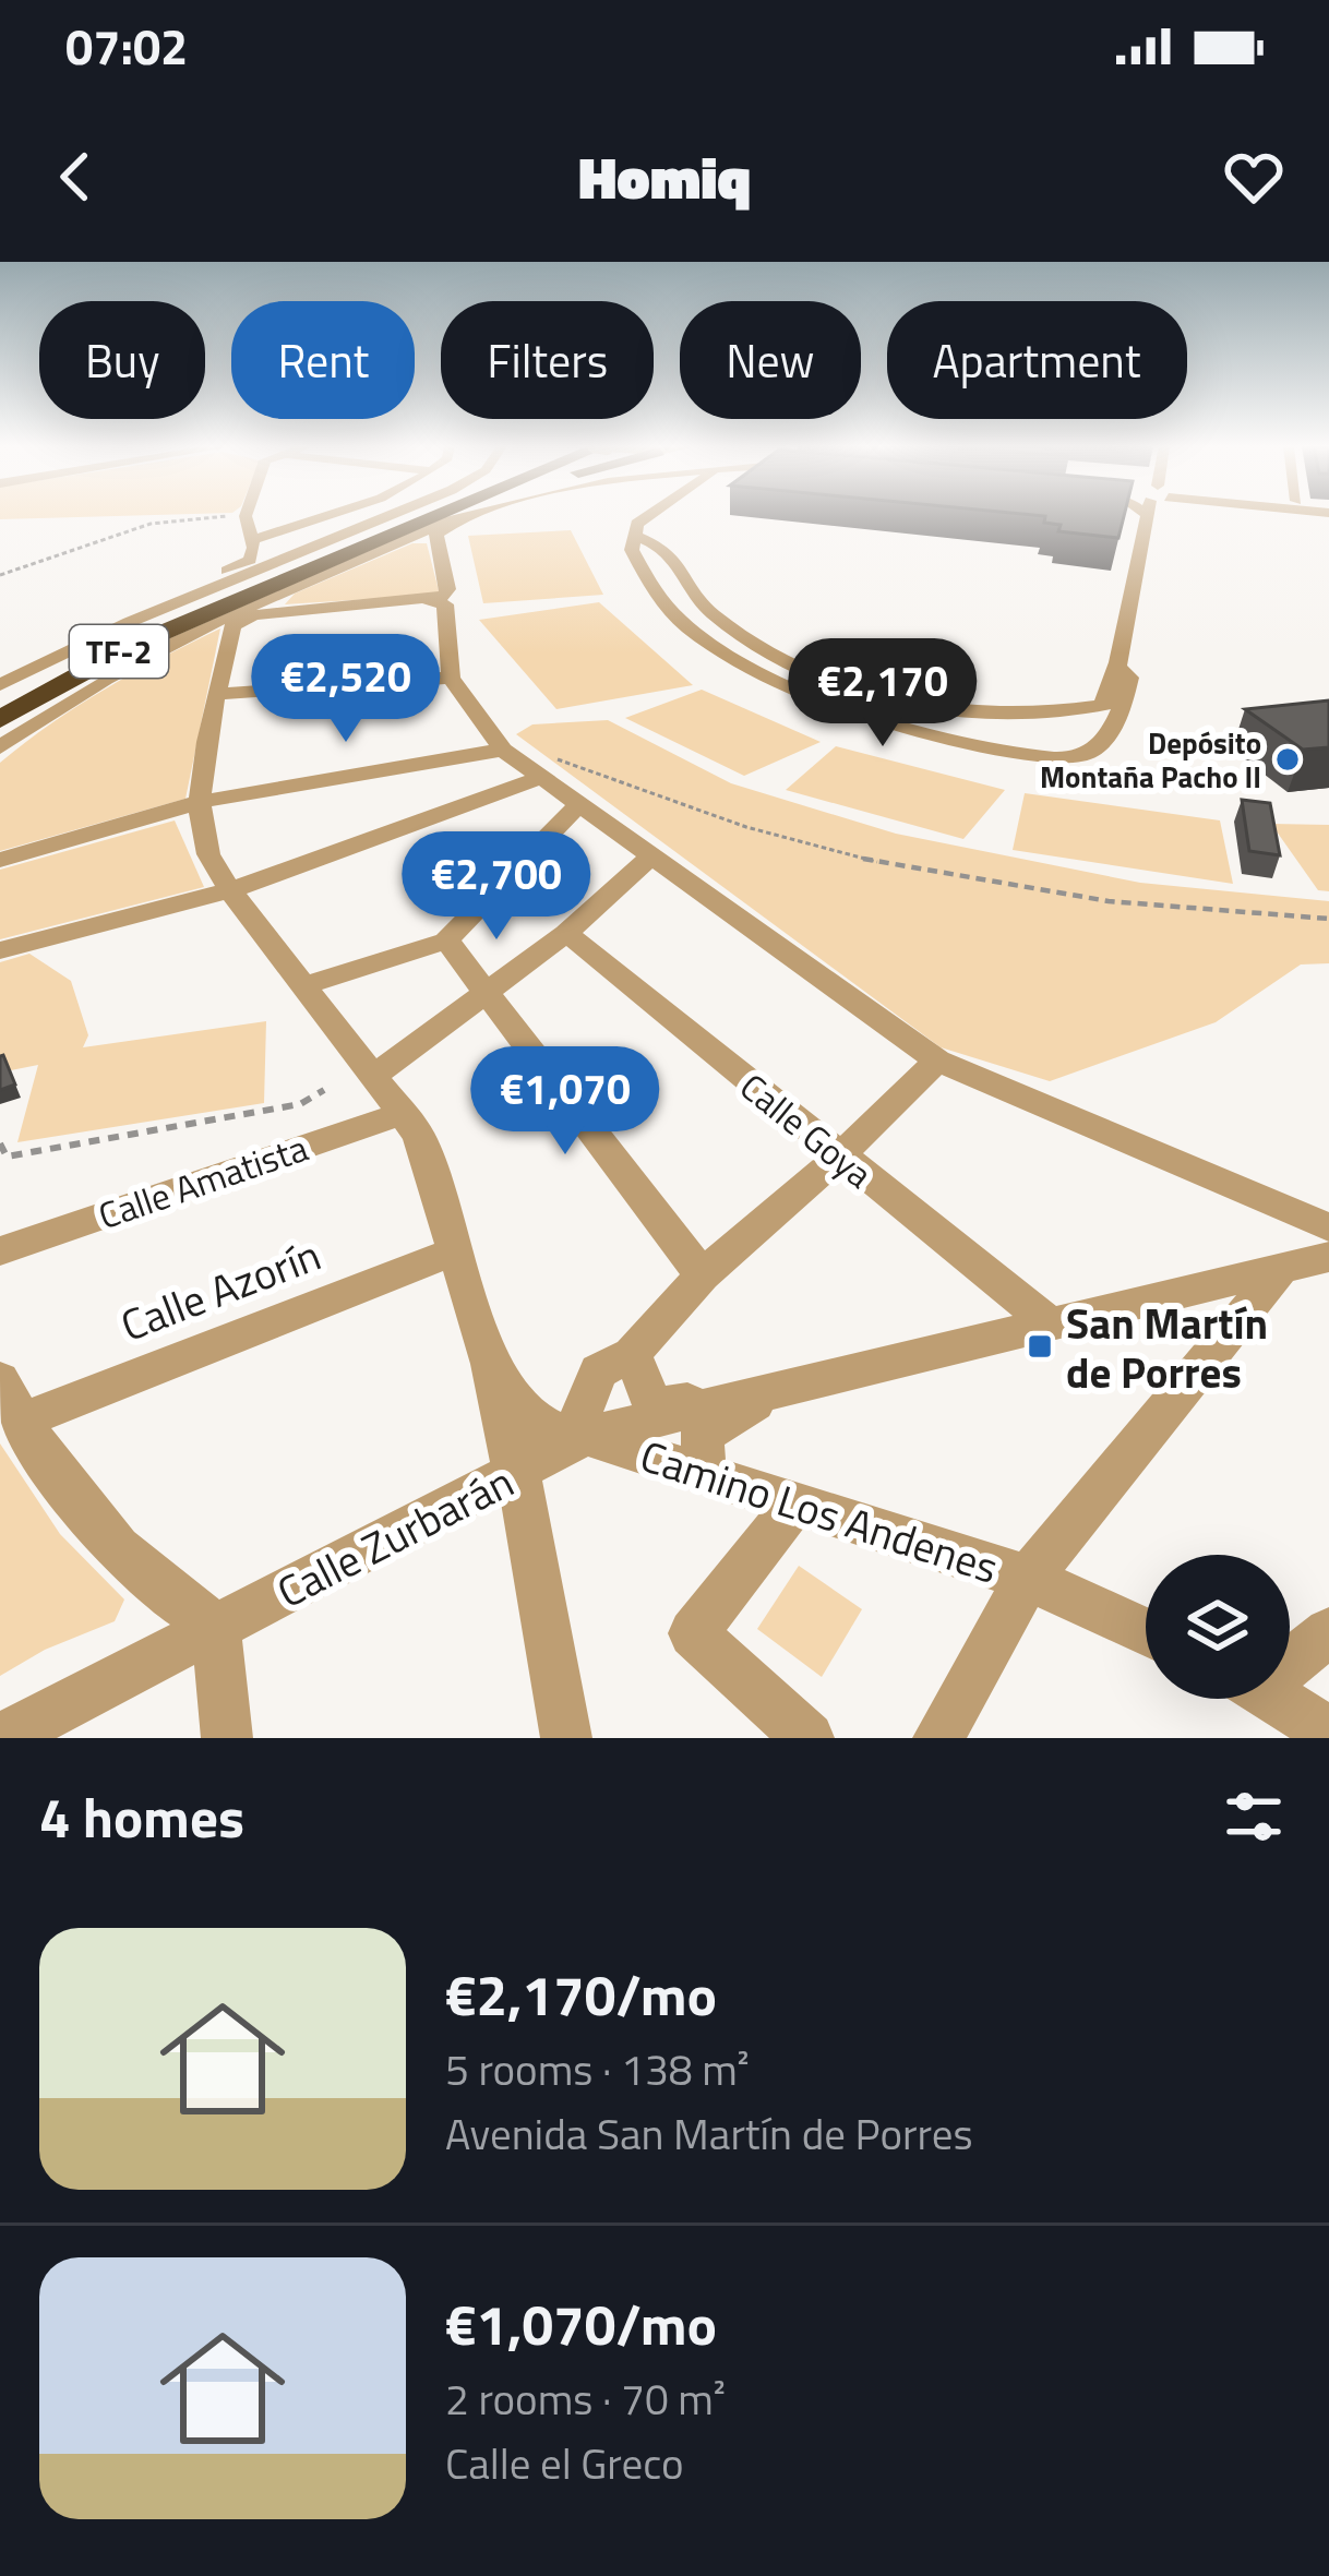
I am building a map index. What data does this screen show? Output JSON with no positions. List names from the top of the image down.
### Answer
{
  "streets": {
    "highway": ["TF-2"],
    "street": [
      "Calle Goya",
      "Calle Amatista",
      "Calle Azorín",
      "Camino Los Andenes",
      "Calle Zurbarán"
    ]
  },
  "crossings": [
    ["Calle Goya", "Calle Zurbarán"],
    ["Calle Amatista", "Camino Los Andenes"],
    ["Calle Azorín", "Camino Los Andenes"],
    ["Camino Los Andenes", "Calle Zurbarán"]
  ],
  "places": {
    "other": ["Depósito Montaña Pacho II"],
    "transit": ["San Martín de Porres"]
  },
  "page": {
    "status": "07:02",
    "header": "Homiq",
    "chip": [
      "Buy",
      "Rent",
      "Filters",
      "New",
      "Apartment"
    ],
    "price": [
      "€2,520",
      "€2,170",
      "€2,700",
      "€1,070"
    ],
    "heading": "4 homes",
    "list": [
      {
        "name": "€2,170/mo",
        "note": "5 rooms · 138 m² · Avenida San Martín de Porres"
      },
      {
        "name": "€1,070/mo",
        "note": "2 rooms · 70 m² · Calle el Greco"
      }
    ]
  }
}
